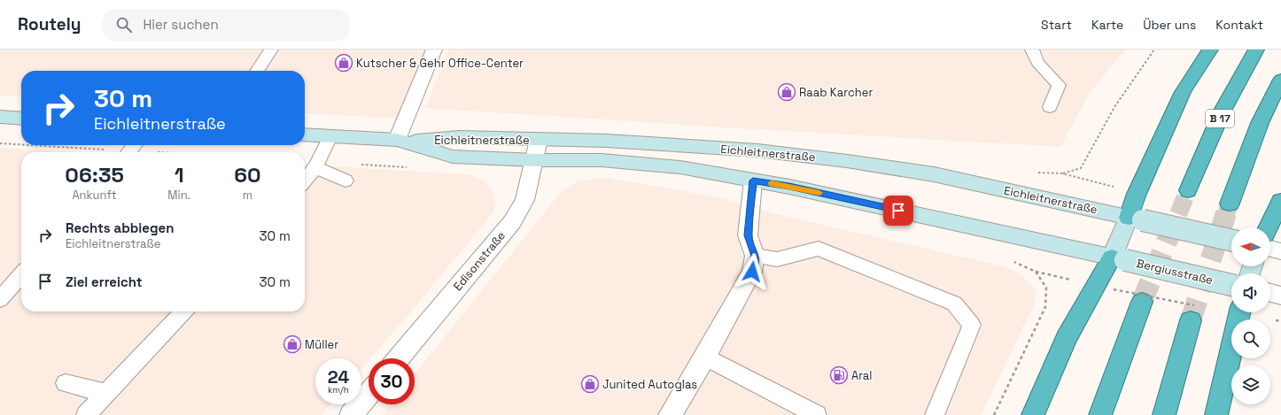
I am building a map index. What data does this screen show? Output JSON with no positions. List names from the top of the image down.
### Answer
{
  "streets": {
    "highway": ["B 17"],
    "main road": ["Eichleitnerstraße", "Bergiusstraße"],
    "street": ["Edisonstraße"]
  },
  "crossings": [
    ["Eichleitnerstraße", "Edisonstraße"],
    ["Eichleitnerstraße", "Bergiusstraße"]
  ],
  "places": {
    "shop": [
      "Kutscher & Gehr Office-Center",
      "Raab Karcher",
      "Müller",
      "Junited Autoglas"
    ],
    "fuel station": ["Aral"]
  },
  "north": "left",
  "page": {
    "header": "Routely",
    "search": "Hier suchen",
    "nav": [
      "Start",
      "Karte",
      "Über uns",
      "Kontakt"
    ],
    "turn": ["30 m", "Eichleitnerstraße"],
    "eta": [
      "06:35",
      "Ankunft",
      "1",
      "Min.",
      "60",
      "m"
    ],
    "list": [
      {
        "name": "Rechts abbiegen",
        "note": "Eichleitnerstraße",
        "value": "30 m"
      },
      {
        "name": "Ziel erreicht",
        "value": "30 m"
      }
    ],
    "speed": "24 km/h",
    "limit": "30"
  }
}
